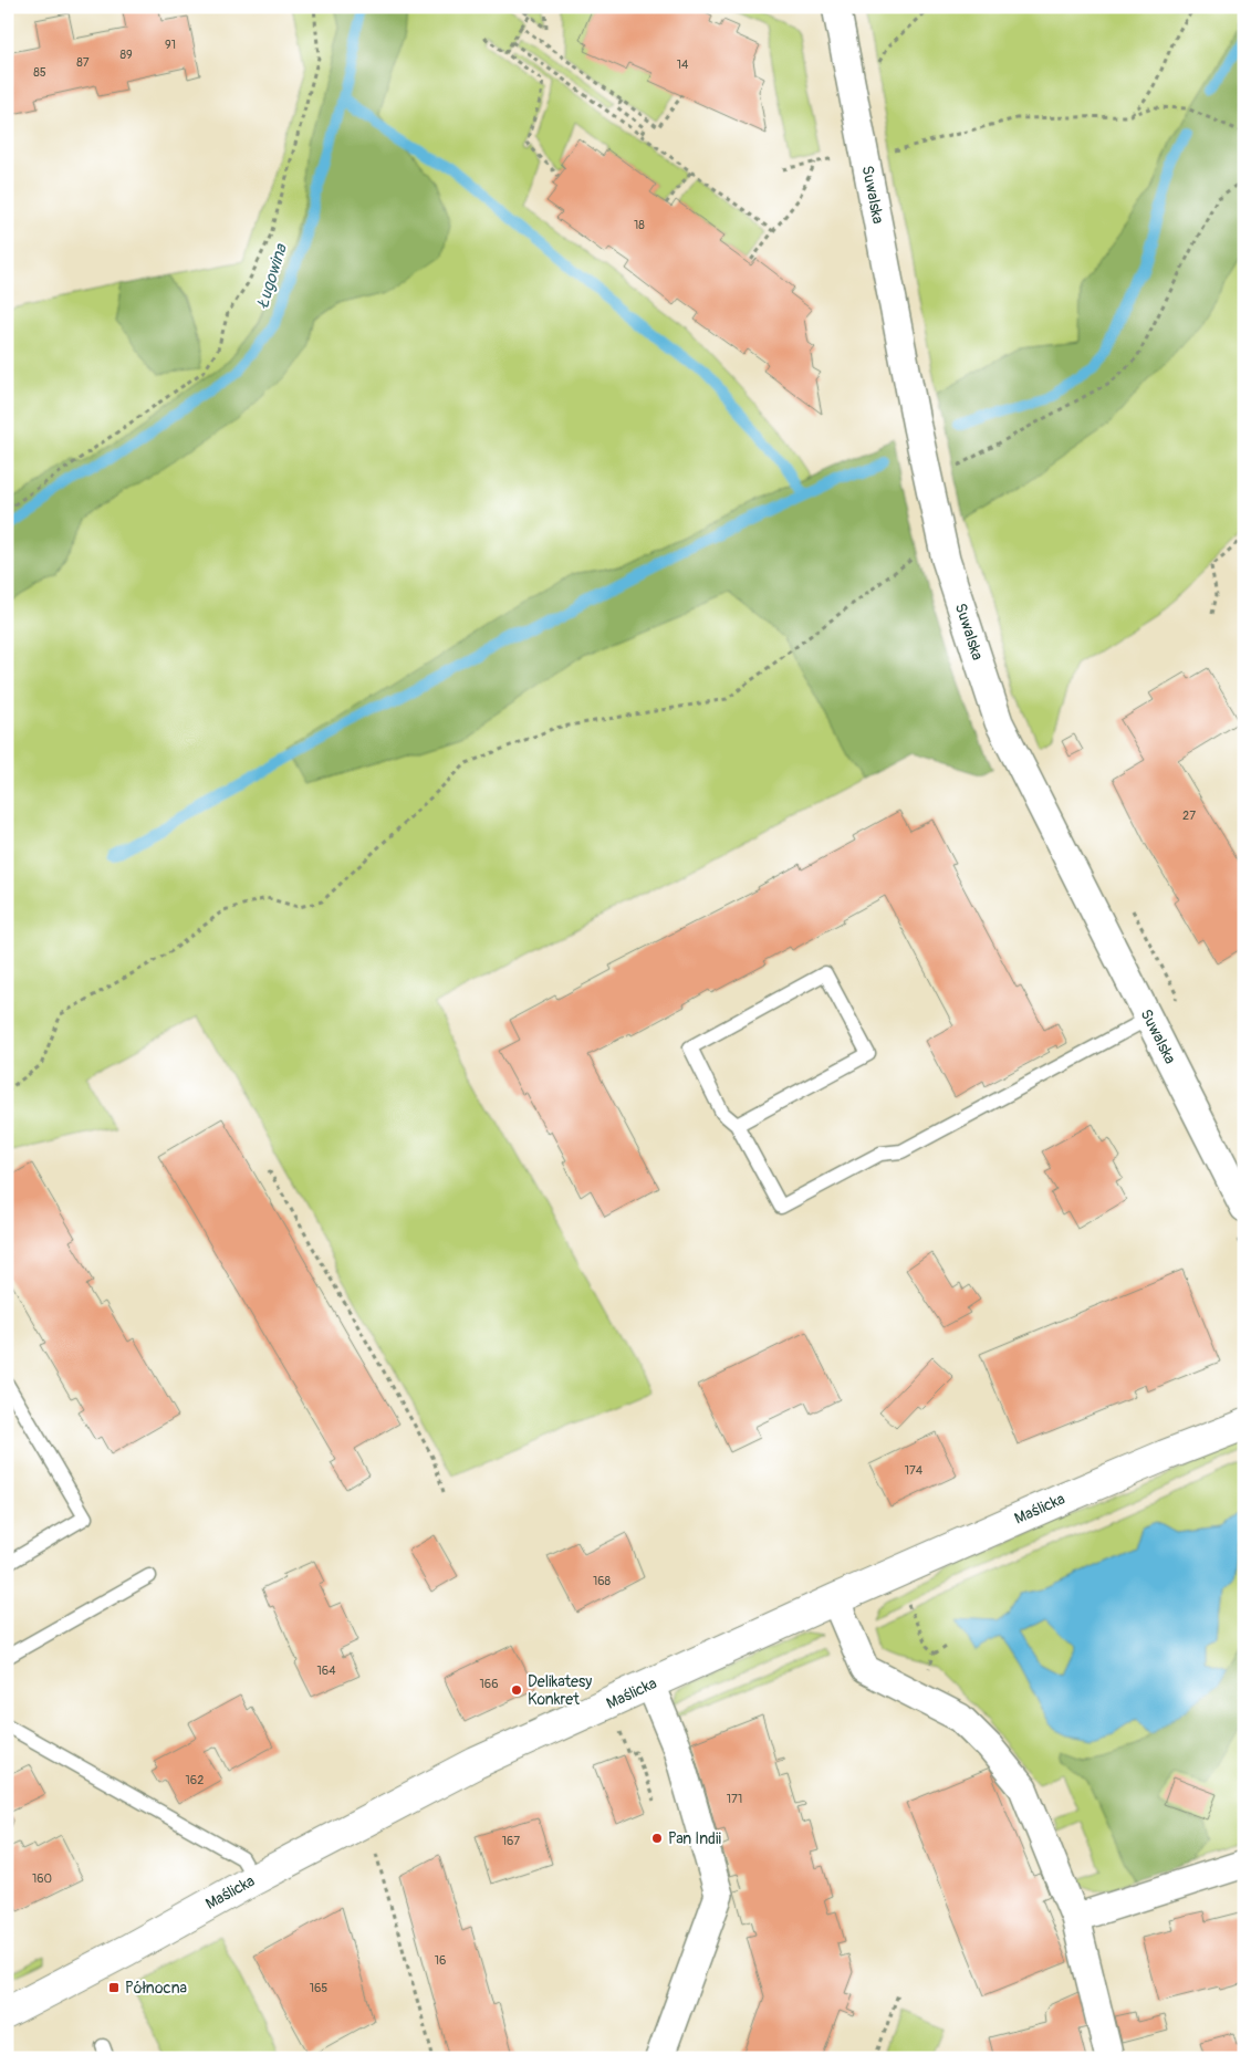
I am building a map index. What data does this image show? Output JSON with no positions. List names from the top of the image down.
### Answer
{
  "streets": {
    "street": ["Suwalska", "Maślicka"]
  },
  "water": ["Ługowina"],
  "places": {
    "other": ["Delikatesy Konkret", "Pan Indii"],
    "transit": ["Północna"]
  },
  "house_numbers": [
    "91",
    "89",
    "87",
    "14",
    "85",
    "18",
    "27",
    "174",
    "168",
    "164",
    "166",
    "162",
    "171",
    "167",
    "160",
    "16",
    "165"
  ]
}
